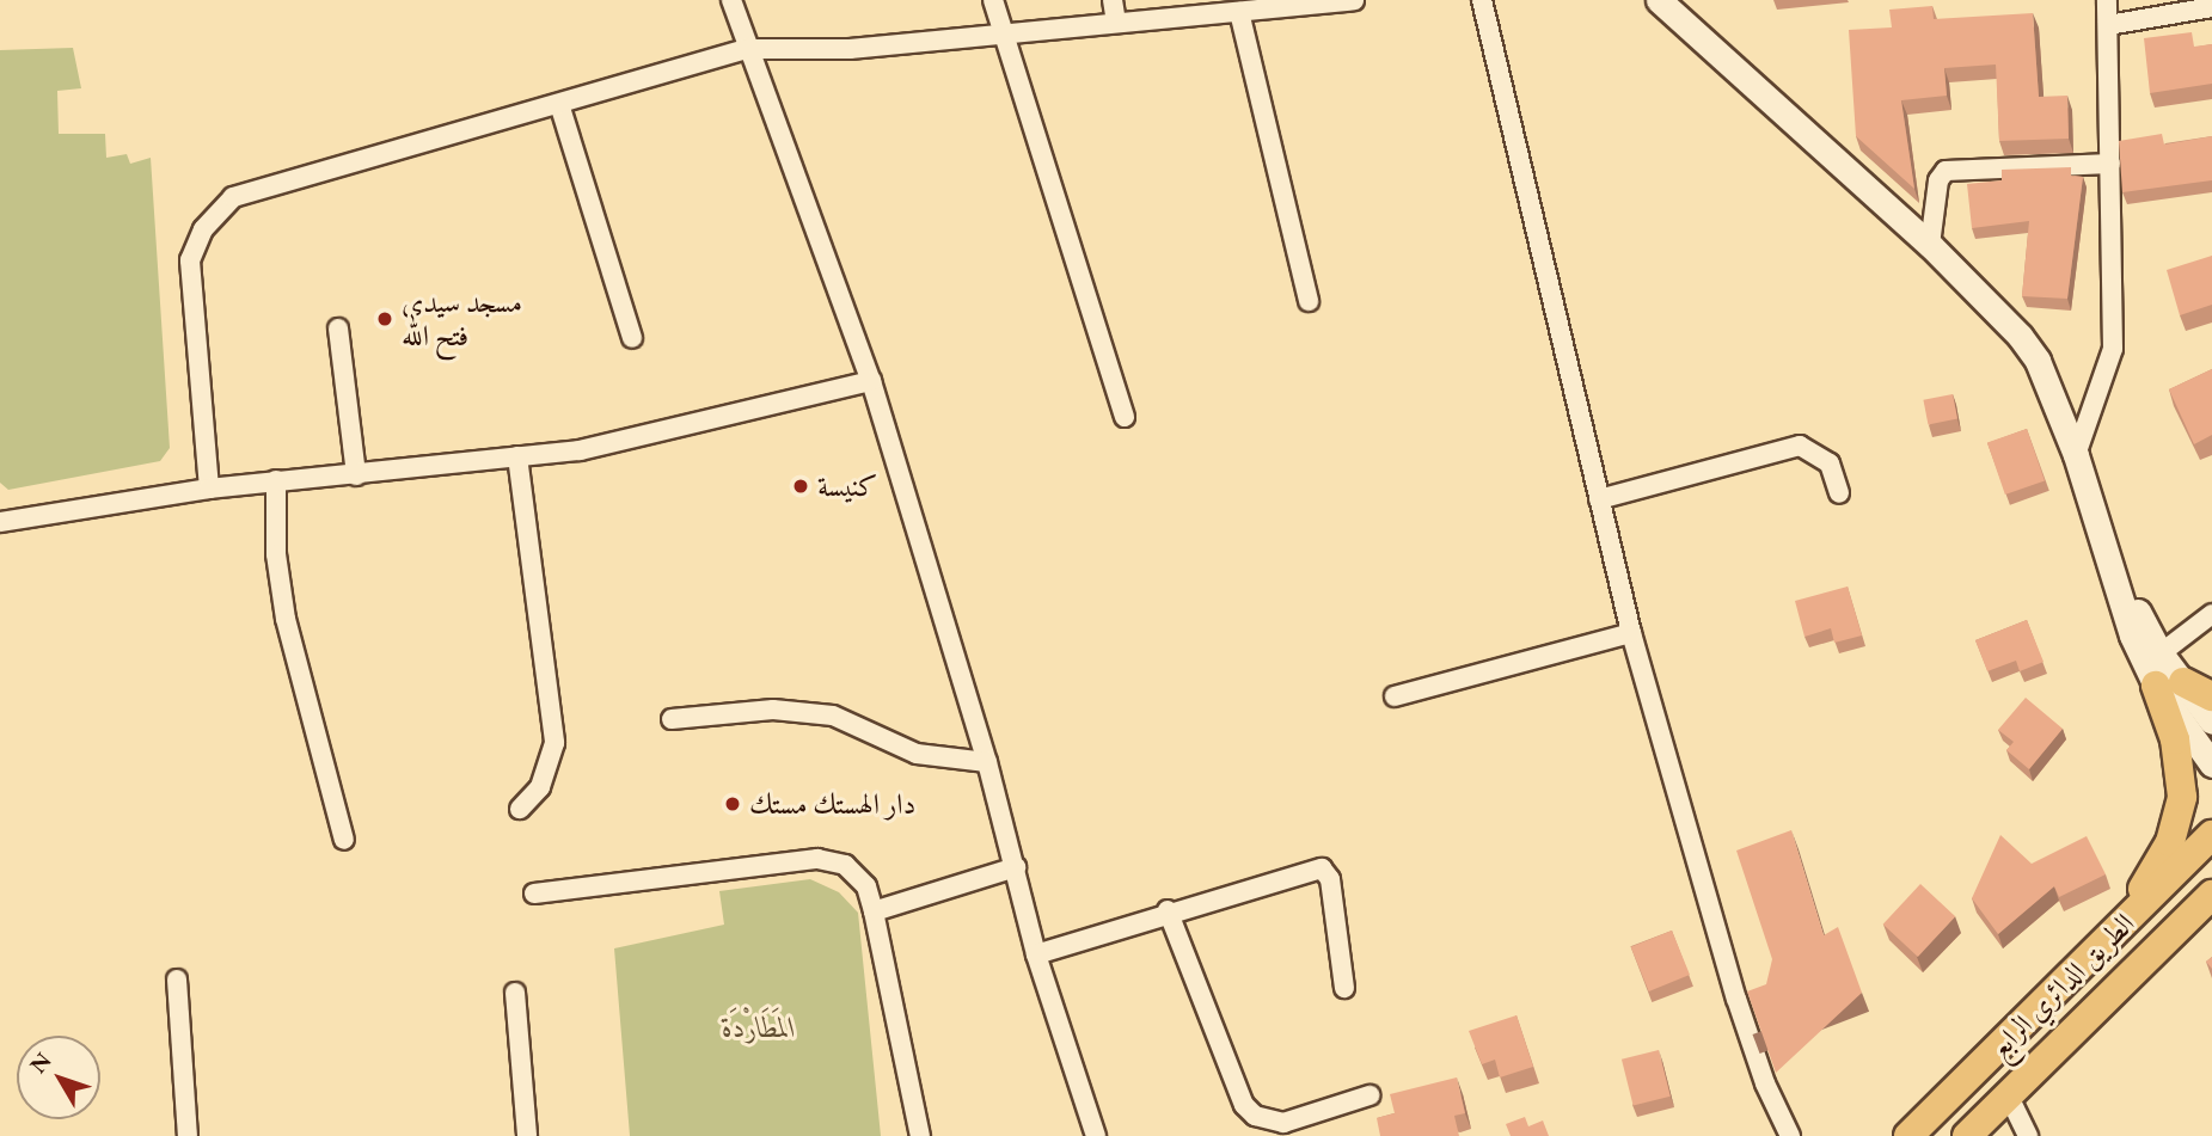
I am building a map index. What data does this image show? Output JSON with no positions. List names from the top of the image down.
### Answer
{
  "streets": {
    "main road": ["الطريق الدائري الرابع"]
  },
  "parks": ["المَطَارْدَة"],
  "places": ["مسجد سيدي فتح الله", "كنيسة", "دار الهستك مستك"],
  "north": "top left"
}
